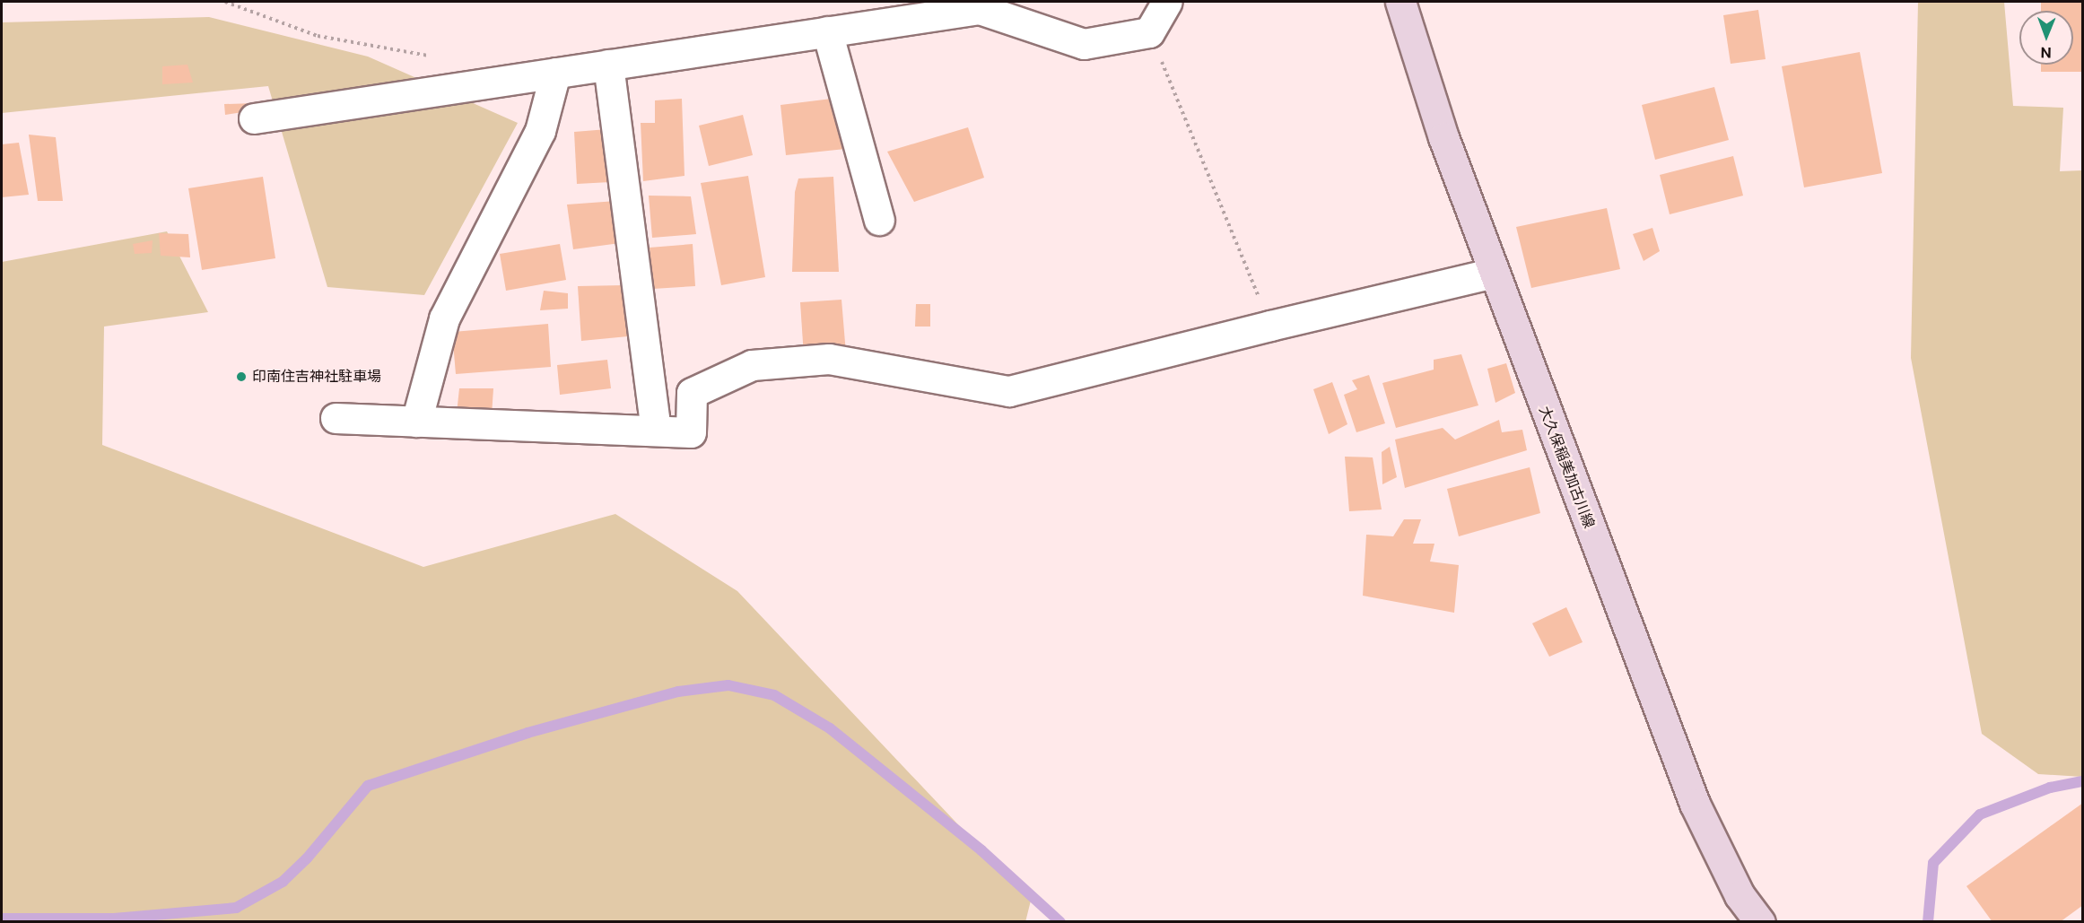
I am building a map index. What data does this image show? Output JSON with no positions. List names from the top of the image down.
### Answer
{
  "streets": {
    "main road": ["大久保稲美加古川線"]
  },
  "places": ["印南住吉神社駐車場"],
  "north": "bottom"
}
